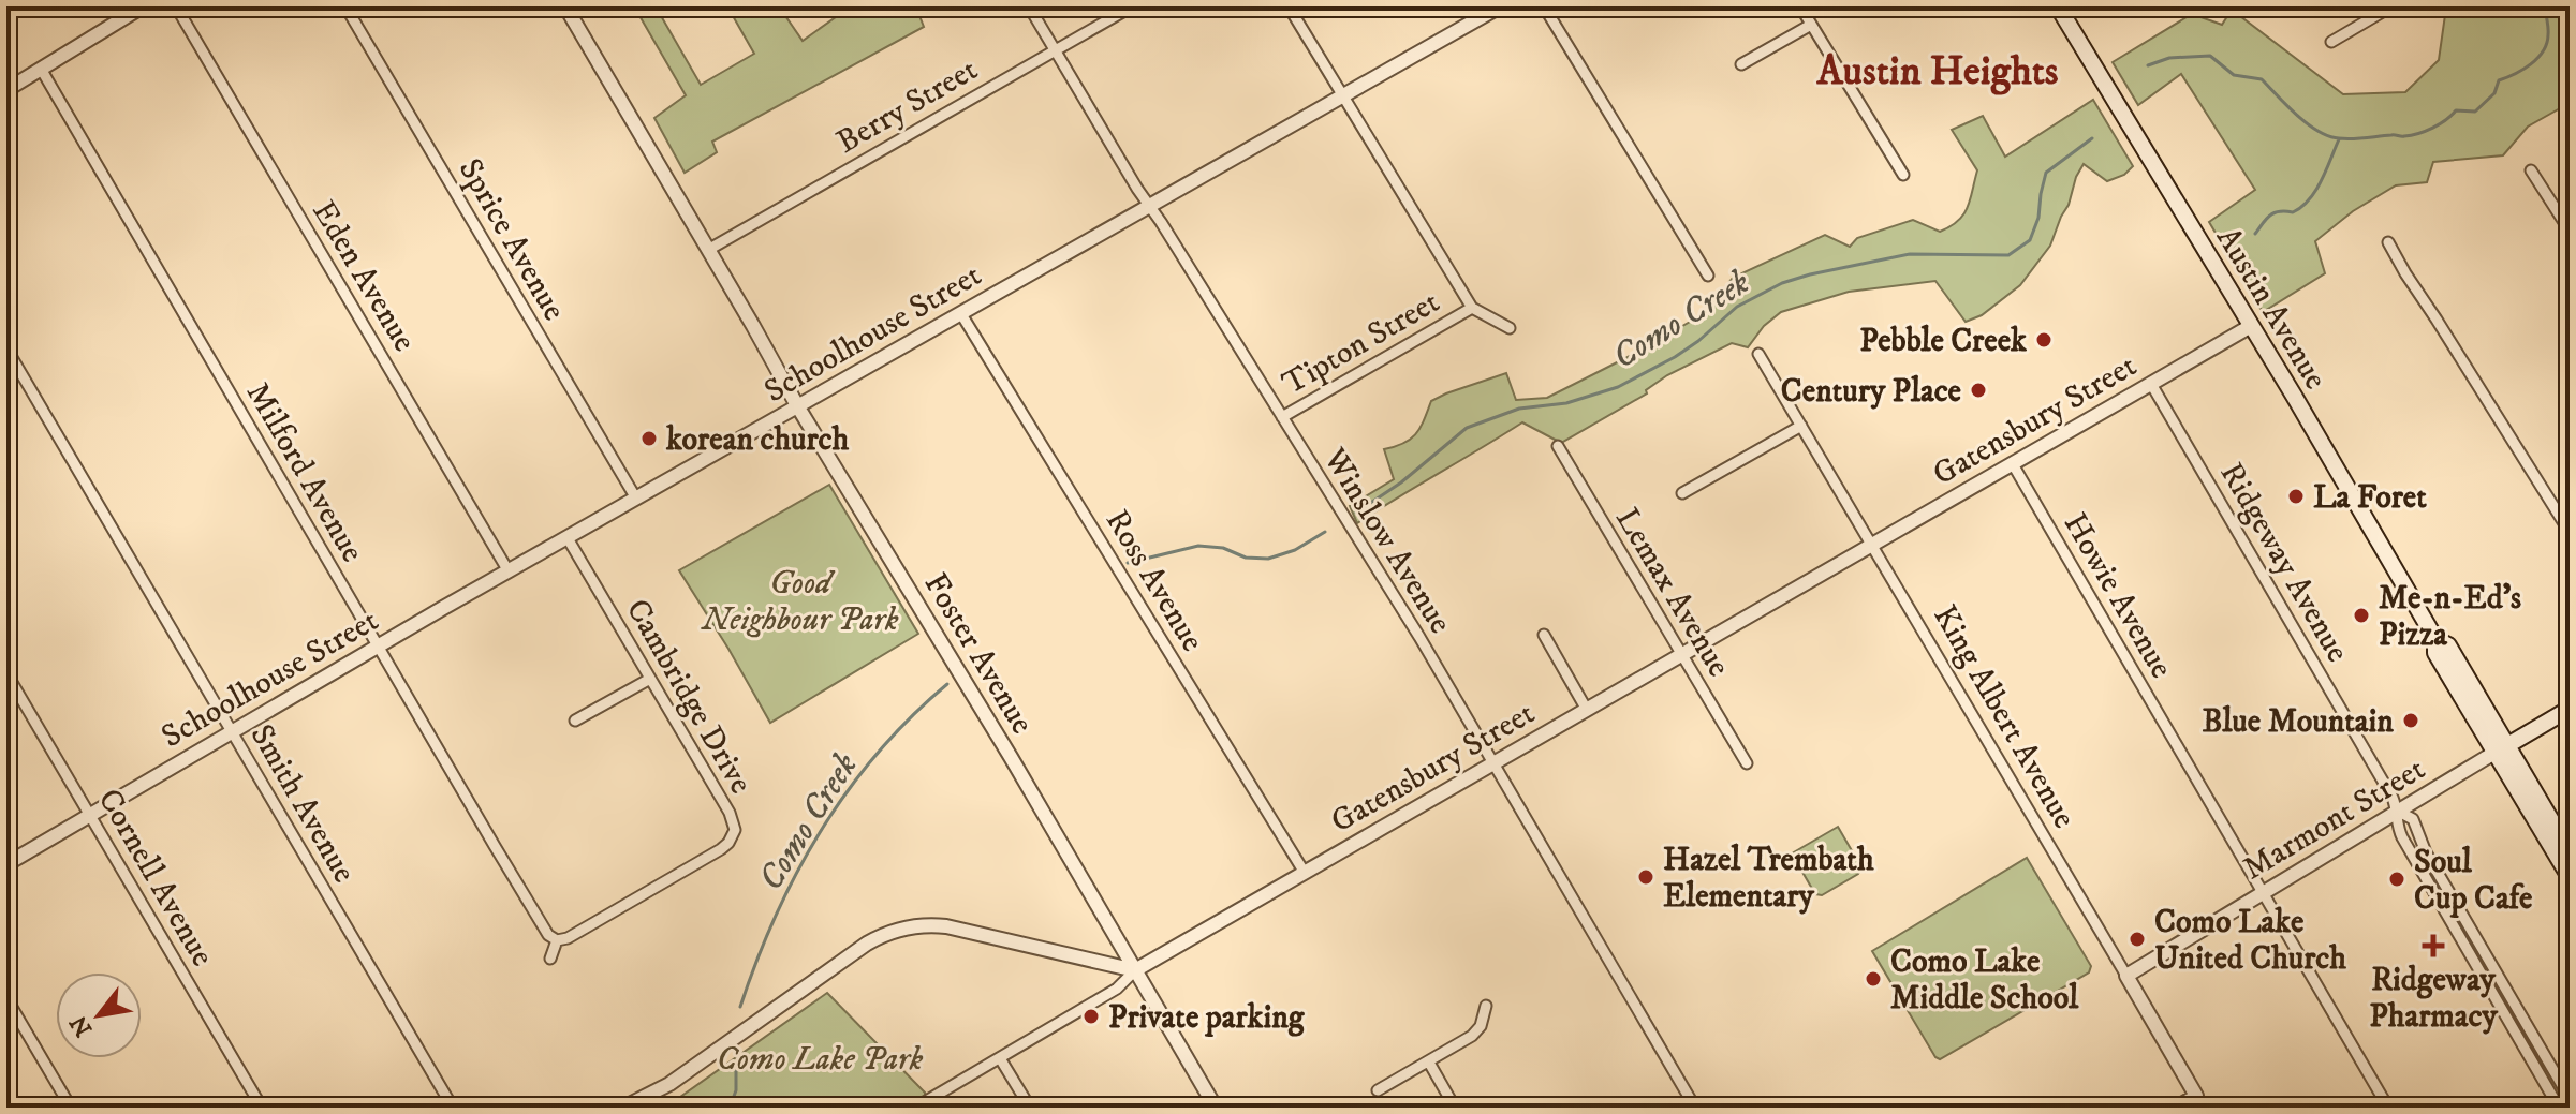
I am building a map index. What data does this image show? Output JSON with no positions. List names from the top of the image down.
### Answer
{
  "streets": {
    "main road": ["Austin Avenue", "Marmont Street"],
    "street": [
      "Berry Street",
      "Sprice Avenue",
      "Eden Avenue",
      "Schoolhouse Street",
      "Tipton Street",
      "Gatensbury Street",
      "Milford Avenue",
      "Winslow Avenue",
      "Ridgeway Avenue",
      "Ross Avenue",
      "Lemax Avenue",
      "Howie Avenue",
      "Foster Avenue",
      "Cambridge Drive",
      "King Albert Avenue",
      "Smith Avenue",
      "Cornell Avenue"
    ]
  },
  "crossings": [
    ["Berry Street", "Winslow Avenue"],
    ["Berry Street", "Foster Avenue"],
    ["Sprice Avenue", "Schoolhouse Street"],
    ["Eden Avenue", "Schoolhouse Street"],
    ["Austin Avenue", "Gatensbury Street"],
    ["Austin Avenue", "Marmont Street"],
    ["Schoolhouse Street", "Milford Avenue"],
    ["Schoolhouse Street", "Winslow Avenue"],
    ["Schoolhouse Street", "Ross Avenue"],
    ["Schoolhouse Street", "Foster Avenue"],
    ["Schoolhouse Street", "Cambridge Drive"],
    ["Schoolhouse Street", "Smith Avenue"],
    ["Schoolhouse Street", "Cornell Avenue"],
    ["Tipton Street", "Winslow Avenue"],
    ["Gatensbury Street", "Winslow Avenue"],
    ["Gatensbury Street", "Ridgeway Avenue"],
    ["Gatensbury Street", "Ross Avenue"],
    ["Gatensbury Street", "Lemax Avenue"],
    ["Gatensbury Street", "Howie Avenue"],
    ["Gatensbury Street", "Foster Avenue"],
    ["Gatensbury Street", "King Albert Avenue"],
    ["Milford Avenue", "Cambridge Drive"],
    ["Ridgeway Avenue", "Marmont Street"],
    ["Howie Avenue", "Marmont Street"],
    ["King Albert Avenue", "Marmont Street"]
  ],
  "districts": ["Austin Heights"],
  "water": ["Como Creek"],
  "parks": ["Good Neighbour Park", "Como Lake Park"],
  "places": {
    "other": [
      "Pebble Creek",
      "Century Place",
      "korean church",
      "La Foret",
      "Me-n-Ed's Pizza",
      "Blue Mountain",
      "Hazel Trembath Elementary",
      "Soul Cup Cafe",
      "Como Lake United Church",
      "Como Lake Middle School",
      "Private parking"
    ],
    "health": ["Ridgeway Pharmacy"]
  },
  "north": "bottom left"
}
